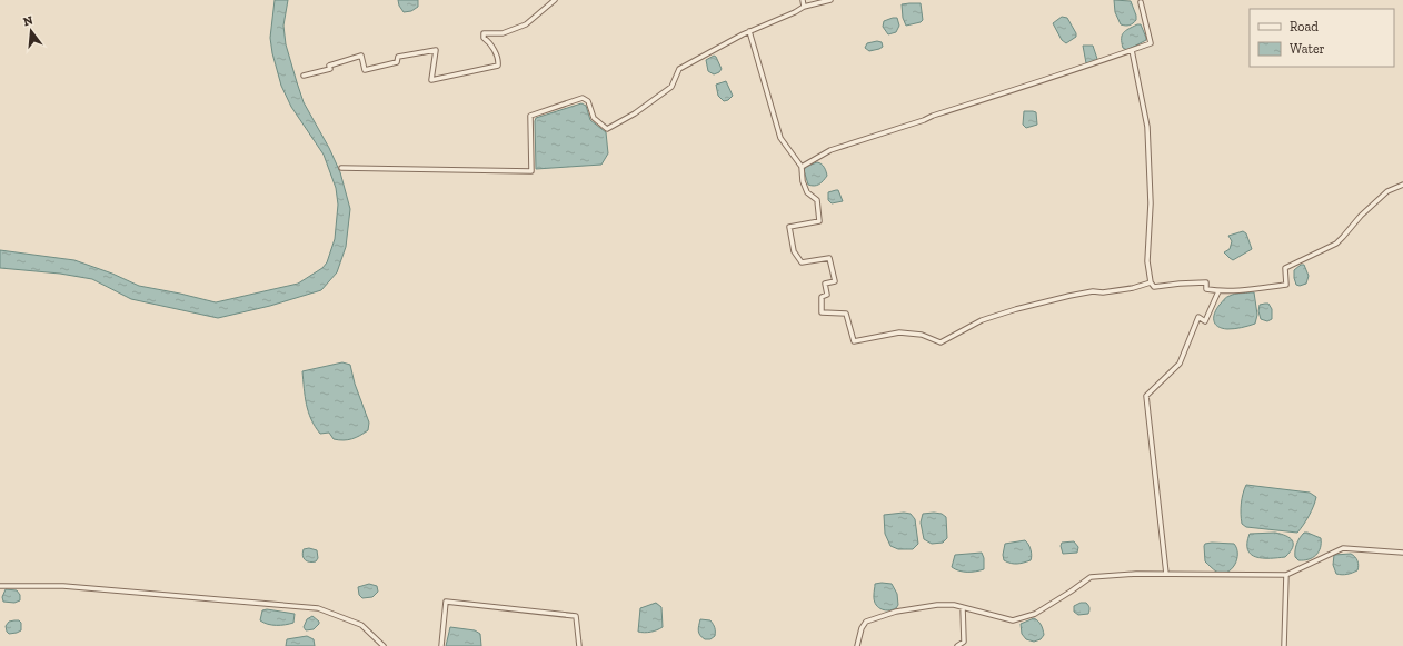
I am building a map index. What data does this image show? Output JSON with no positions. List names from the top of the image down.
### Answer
{
  "legend": ["Road", "Water"],
  "north": "top"
}
